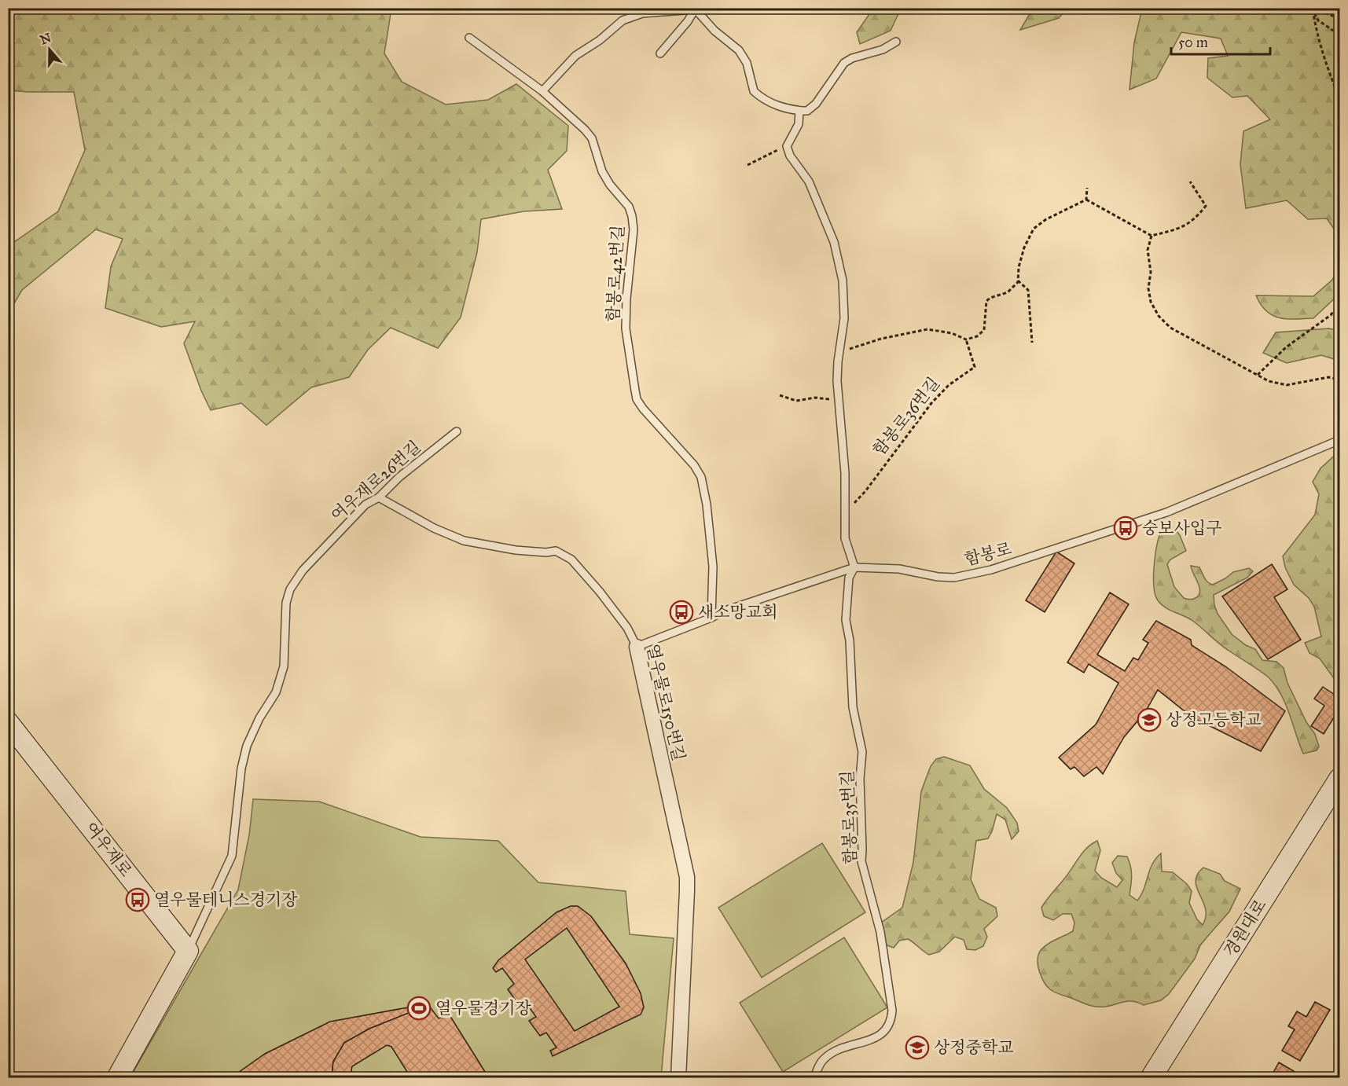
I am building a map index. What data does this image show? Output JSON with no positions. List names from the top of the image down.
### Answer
{
  "streets": {
    "street": ["열우물로150번길", "여우재로", "경원대로"],
    "lane": [
      "함봉로42번길",
      "여우재로26번길",
      "함봉로",
      "함봉로35번길"
    ],
    "path": ["함봉로36번길"]
  },
  "crossings": [
    ["함봉로42번길", "함봉로"],
    ["여우재로26번길", "열우물로150번길"],
    ["여우재로26번길", "여우재로"],
    ["함봉로", "열우물로150번길"],
    ["함봉로", "함봉로35번길"]
  ],
  "places": {
    "bus stop": ["숭보사입구", "새소망교회", "열우물테니스경기장"],
    "school or university": ["상정고등학교", "상정중학교"],
    "sports": ["열우물경기장"]
  },
  "scale_bar": "50 m",
  "north": "top"
}
